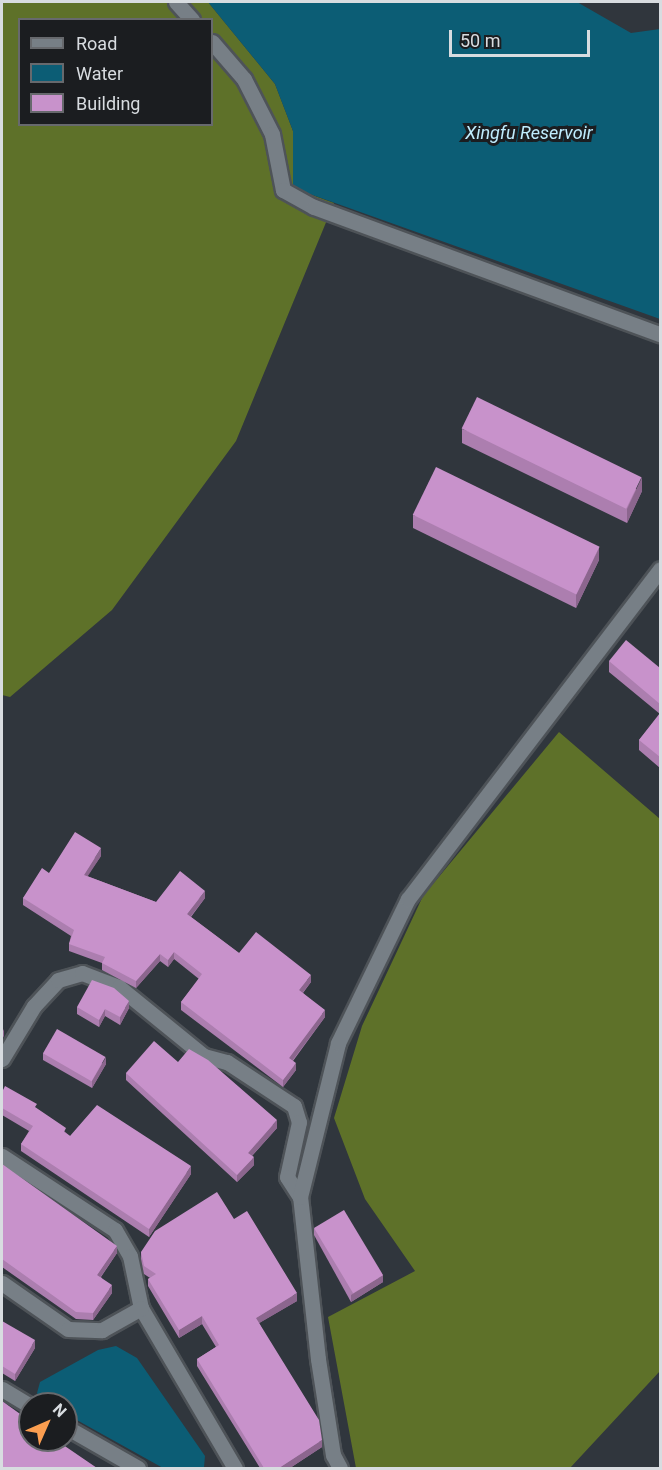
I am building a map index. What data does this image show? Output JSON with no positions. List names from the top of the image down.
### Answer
{
  "water": ["Xingfu Reservoir"],
  "legend": ["Road", "Water", "Building"],
  "scale_bar": "50 m",
  "north": "top right"
}
